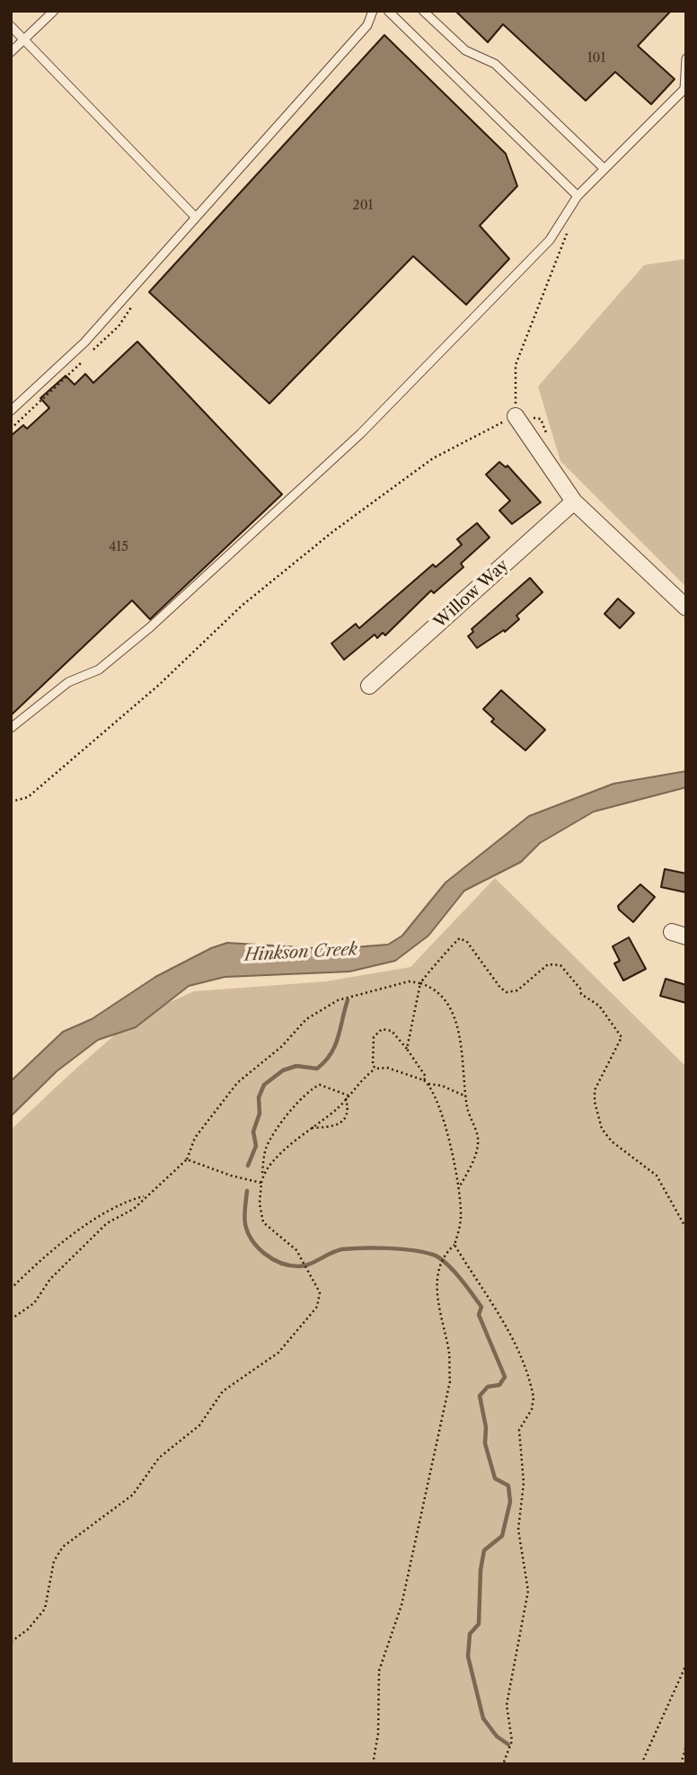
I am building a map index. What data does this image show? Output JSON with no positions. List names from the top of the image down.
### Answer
{
  "streets": {
    "street": ["Willow Way"]
  },
  "water": ["Hinkson Creek"],
  "house_numbers": ["101", "201", "415"]
}
